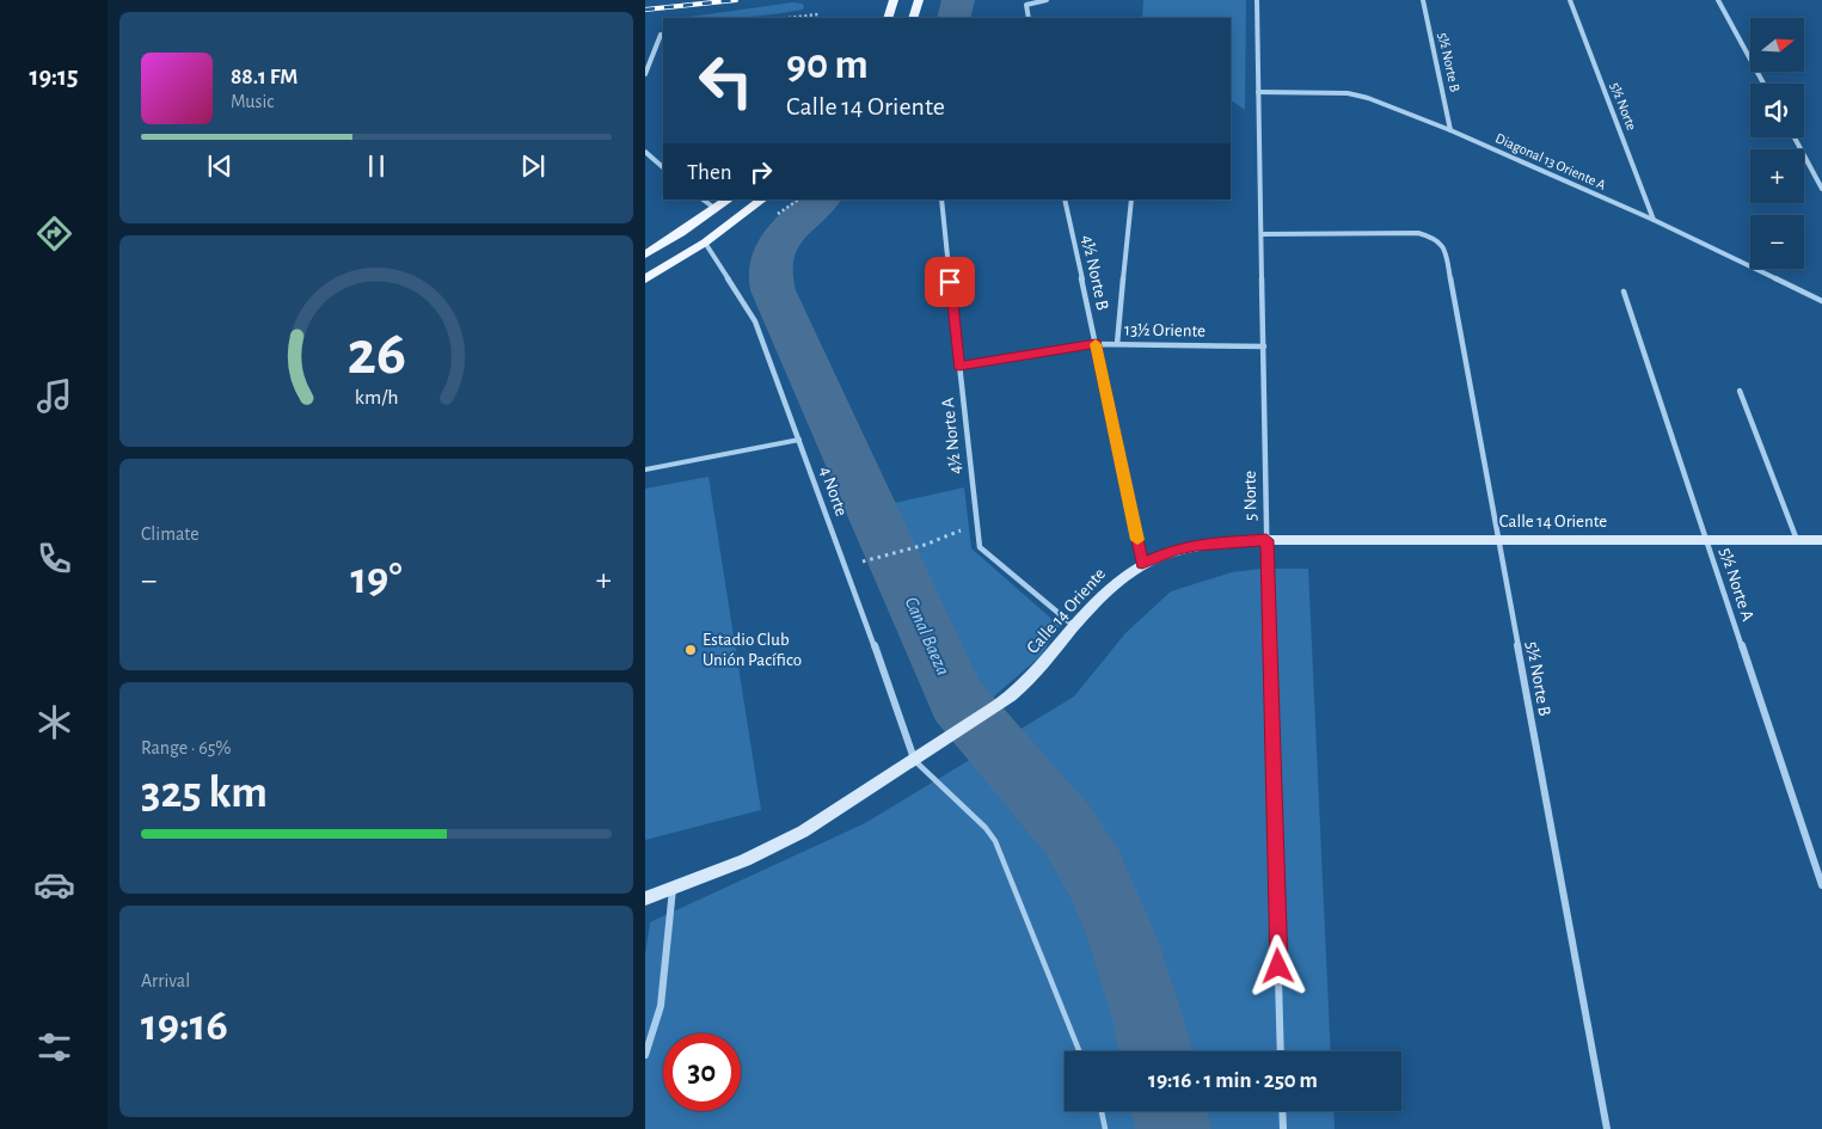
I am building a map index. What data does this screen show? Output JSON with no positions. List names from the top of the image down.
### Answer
{
  "streets": {
    "street": [
      "5½ Norte B",
      "5½ Norte",
      "Diagonal 13 Oriente A",
      "4½ Norte B",
      "13½ Oriente",
      "4½ Norte A",
      "4 Norte",
      "5 Norte",
      "Calle 14 Oriente",
      "5½ Norte A"
    ]
  },
  "crossings": [
    ["5½ Norte B", "Diagonal 13 Oriente A"],
    ["5½ Norte B", "5 Norte"],
    ["5½ Norte B", "Calle 14 Oriente"],
    ["5½ Norte", "Diagonal 13 Oriente A"],
    ["Diagonal 13 Oriente A", "5 Norte"],
    ["4½ Norte B", "13½ Oriente"],
    ["4½ Norte B", "Calle 14 Oriente"],
    ["13½ Oriente", "4½ Norte A"],
    ["13½ Oriente", "5 Norte"],
    ["4½ Norte A", "Calle 14 Oriente"],
    ["4 Norte", "Calle 14 Oriente"],
    ["5 Norte", "Calle 14 Oriente"],
    ["Calle 14 Oriente", "5½ Norte A"]
  ],
  "water": ["Canal Baeza"],
  "places": ["Estadio Club Unión Pacífico"],
  "north": "right",
  "page": {
    "tabs": "19:15",
    "map_buttons": ["+", "−"],
    "turn": ["90 m", "Calle 14 Oriente"],
    "song": ["88.1 FM", "Music"],
    "then": "Then",
    "tile": [
      "Climate",
      ["Range · 65%", "325 km"],
      ["Arrival", "19:16"]
    ],
    "heat": ["−", "19°", "+"],
    "limit": "30",
    "trip": "19:16 · 1 min · 250 m",
    "gauge": ["26", "km/h"]
  }
}
